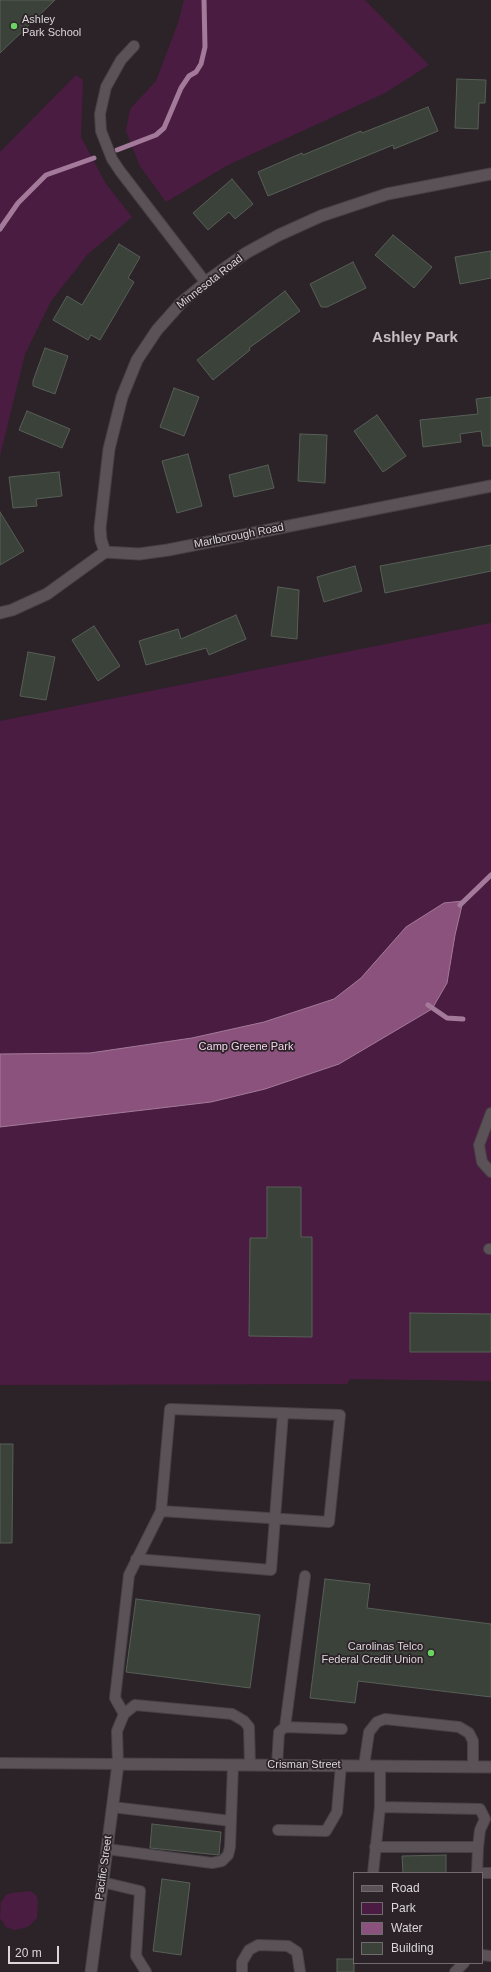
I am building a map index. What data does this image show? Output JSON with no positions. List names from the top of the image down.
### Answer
{
  "streets": {
    "street": [
      "Minnesota Road",
      "Marlborough Road",
      "Crisman Street",
      "Pacific Street"
    ]
  },
  "crossings": [
    ["Minnesota Road", "Marlborough Road"],
    ["Crisman Street", "Pacific Street"]
  ],
  "districts": ["Ashley Park"],
  "parks": ["Camp Greene Park"],
  "places": ["Ashley Park School", "Carolinas Telco Federal Credit Union"],
  "legend": [
    "Road",
    "Park",
    "Water",
    "Building"
  ],
  "scale_bar": "20 m"
}
